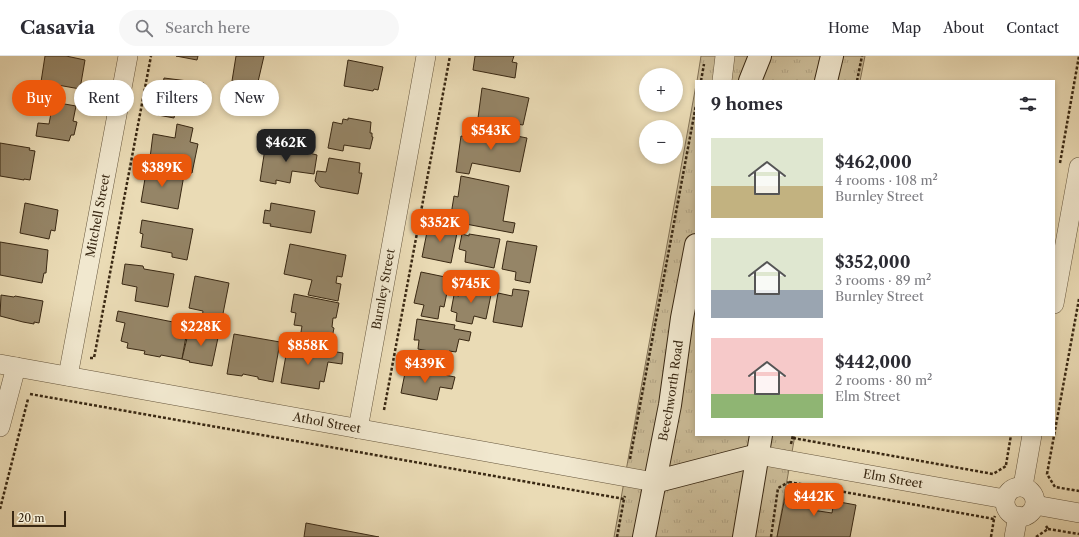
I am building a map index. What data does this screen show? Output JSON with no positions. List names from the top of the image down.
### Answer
{
  "streets": {
    "main road": ["Beechworth Road"],
    "street": [
      "Mitchell Street",
      "Burnley Street",
      "Athol Street",
      "Elm Street"
    ]
  },
  "crossings": [
    ["Mitchell Street", "Athol Street"],
    ["Burnley Street", "Athol Street"],
    ["Beechworth Road", "Athol Street"]
  ],
  "scale_bar": "20 m",
  "page": {
    "header": "Casavia",
    "search": "Search here",
    "nav": [
      "Home",
      "Map",
      "About",
      "Contact"
    ],
    "map_buttons": ["+", "−"],
    "chip": [
      "Buy",
      "Rent",
      "Filters",
      "New"
    ],
    "heading": "9 homes",
    "price": [
      "$543K",
      "$462K",
      "$389K",
      "$352K",
      "$745K",
      "$228K",
      "$858K",
      "$439K",
      "$442K"
    ],
    "list": [
      {
        "name": "$462,000",
        "note": "4 rooms · 108 m² · Burnley Street"
      },
      {
        "name": "$352,000",
        "note": "3 rooms · 89 m² · Burnley Street"
      },
      {
        "name": "$442,000",
        "note": "2 rooms · 80 m² · Elm Street"
      }
    ],
    "scale": "20 m"
  }
}
